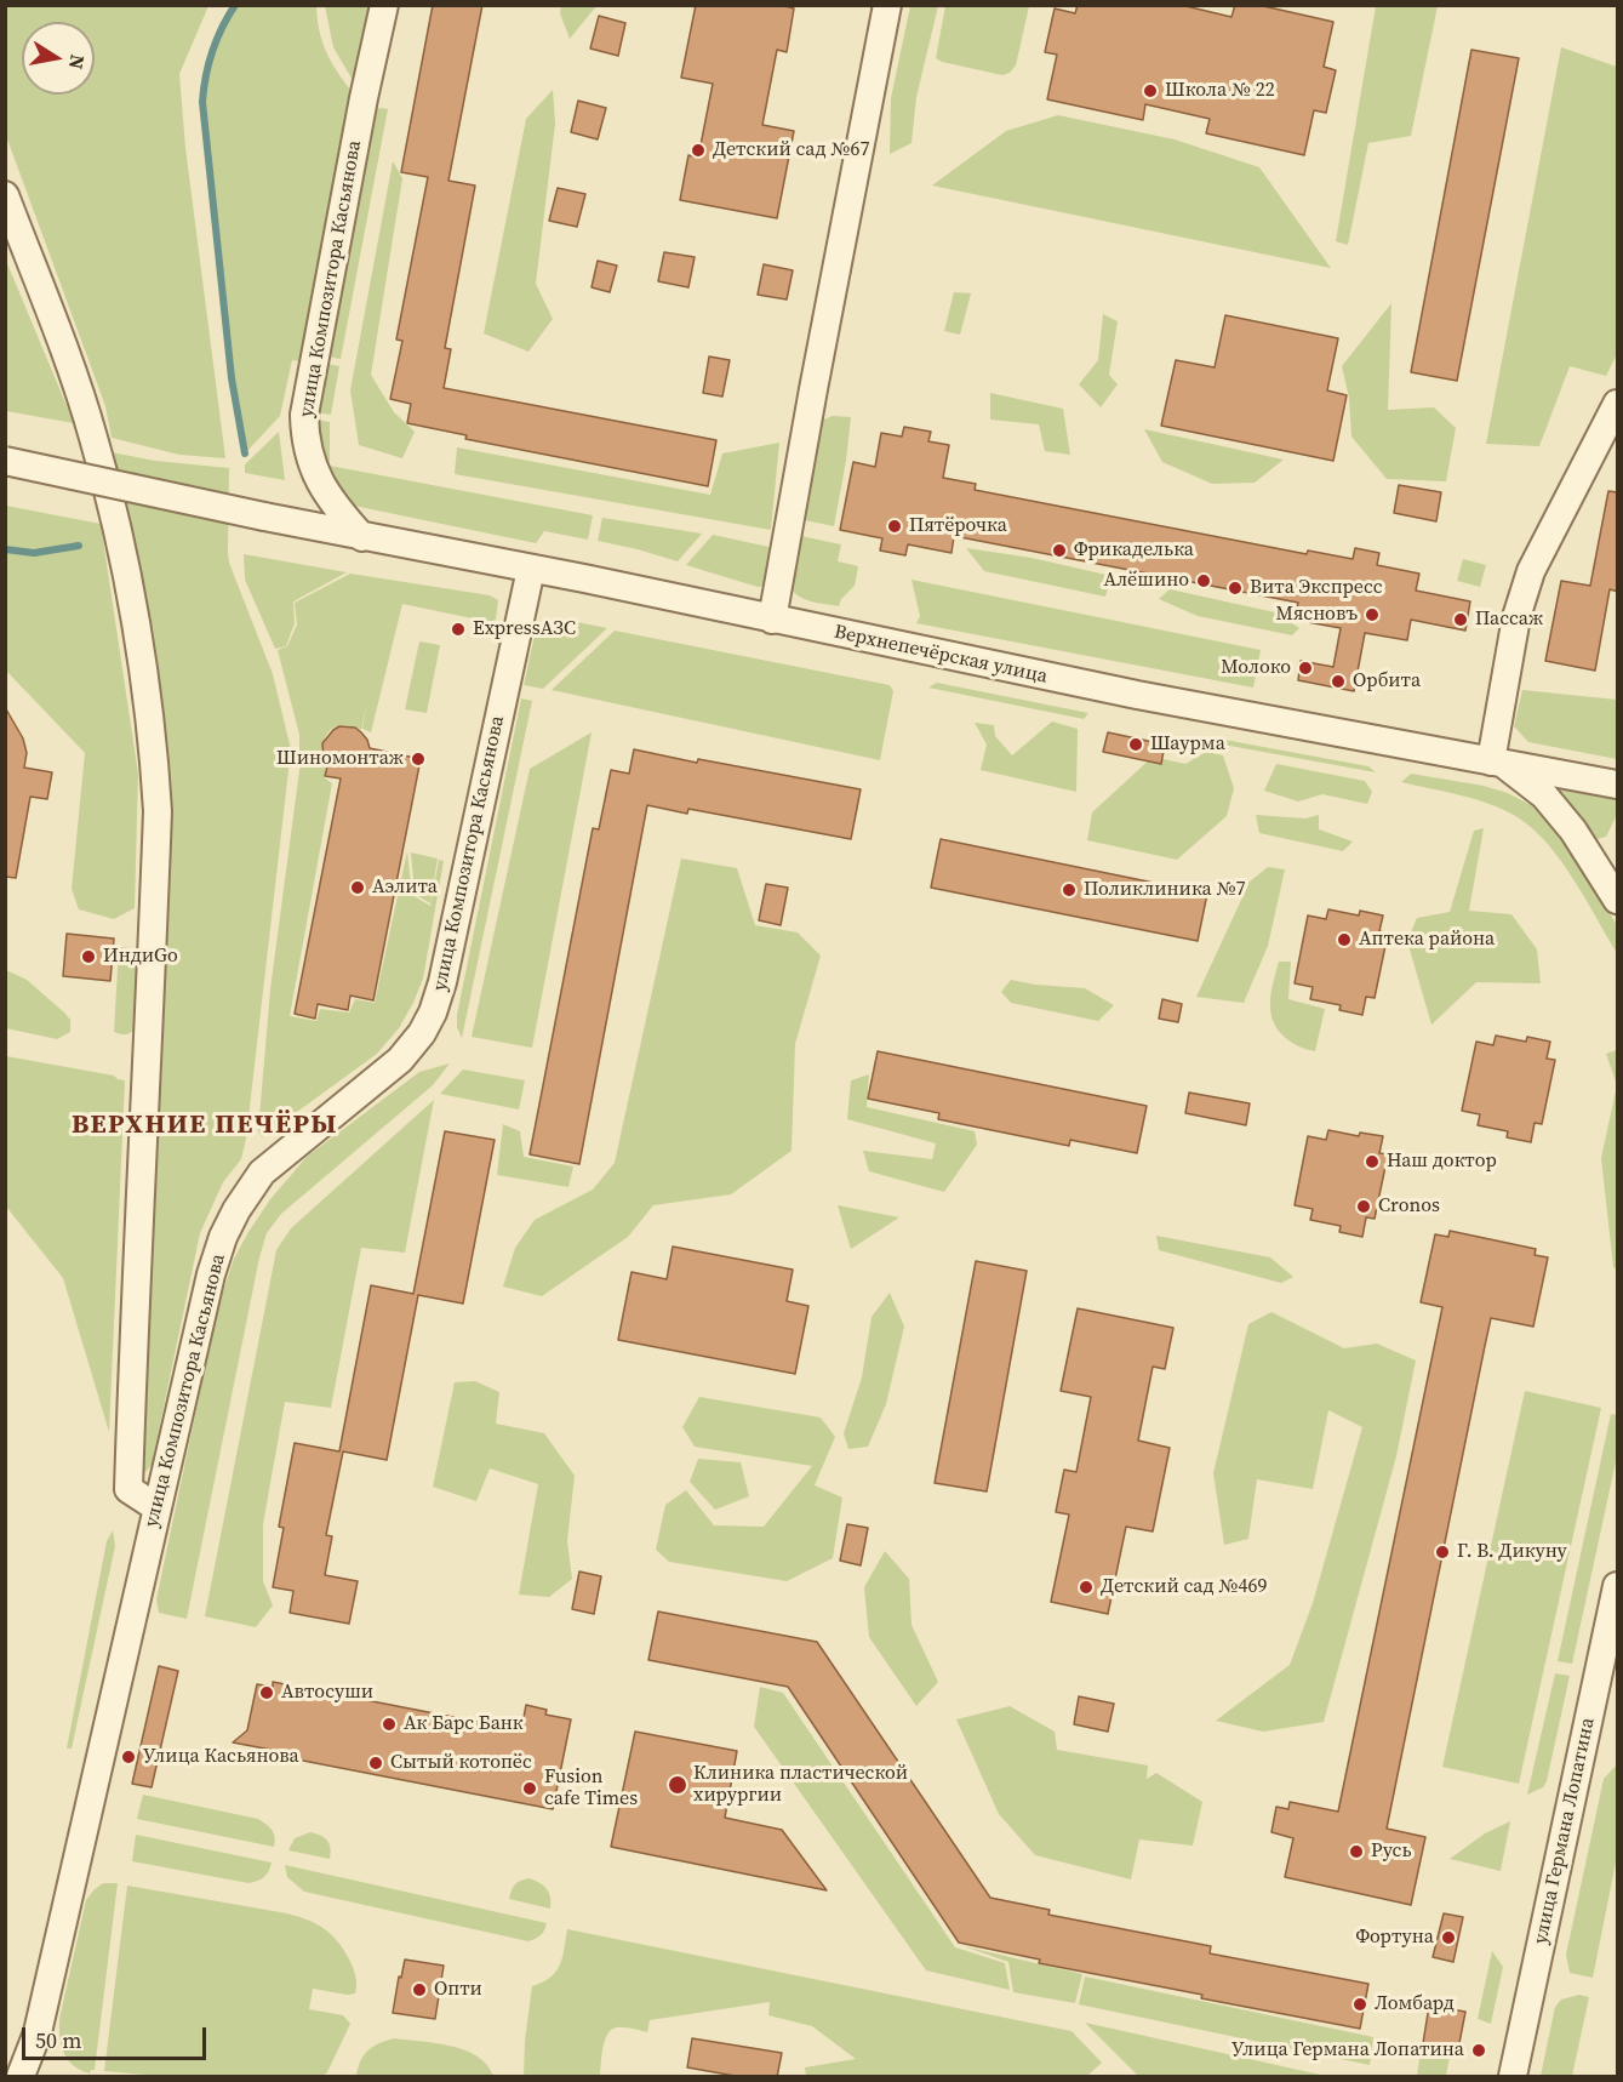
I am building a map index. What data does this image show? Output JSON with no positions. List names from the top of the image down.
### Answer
{
  "streets": {
    "street": ["улица Композитора Касьянова", "Верхнепечёрская улица", "улица Германа Лопатина"]
  },
  "crossings": [
    ["улица Композитора Касьянова", "Верхнепечёрская улица"]
  ],
  "districts": ["ВЕРХНИЕ ПЕЧЁРЫ"],
  "places": [
    "Школа № 22",
    "Детский сад №67",
    "Пятёрочка",
    "Фрикаделька",
    "Алёшино",
    "Вита Экспресс",
    "Мясновъ",
    "Пассаж",
    "ExpressАЗС",
    "Молоко",
    "Орбита",
    "Шаурма",
    "Шиномонтаж",
    "Аэлита",
    "Поликлиника №7",
    "Аптека района",
    "ИндиGo",
    "Наш доктор",
    "Cronos",
    "Г. В. Дикуну",
    "Детский сад №469",
    "Автосуши",
    "Ак Барс Банк",
    "Улица Касьянова",
    "Сытый котопёс",
    "Клиника пластической хирургии",
    "Fusion cafe Times",
    "Русь",
    "Фортуна",
    "Опти",
    "Ломбард",
    "Улица Германа Лопатина"
  ],
  "scale_bar": "50 m",
  "north": "right"
}
